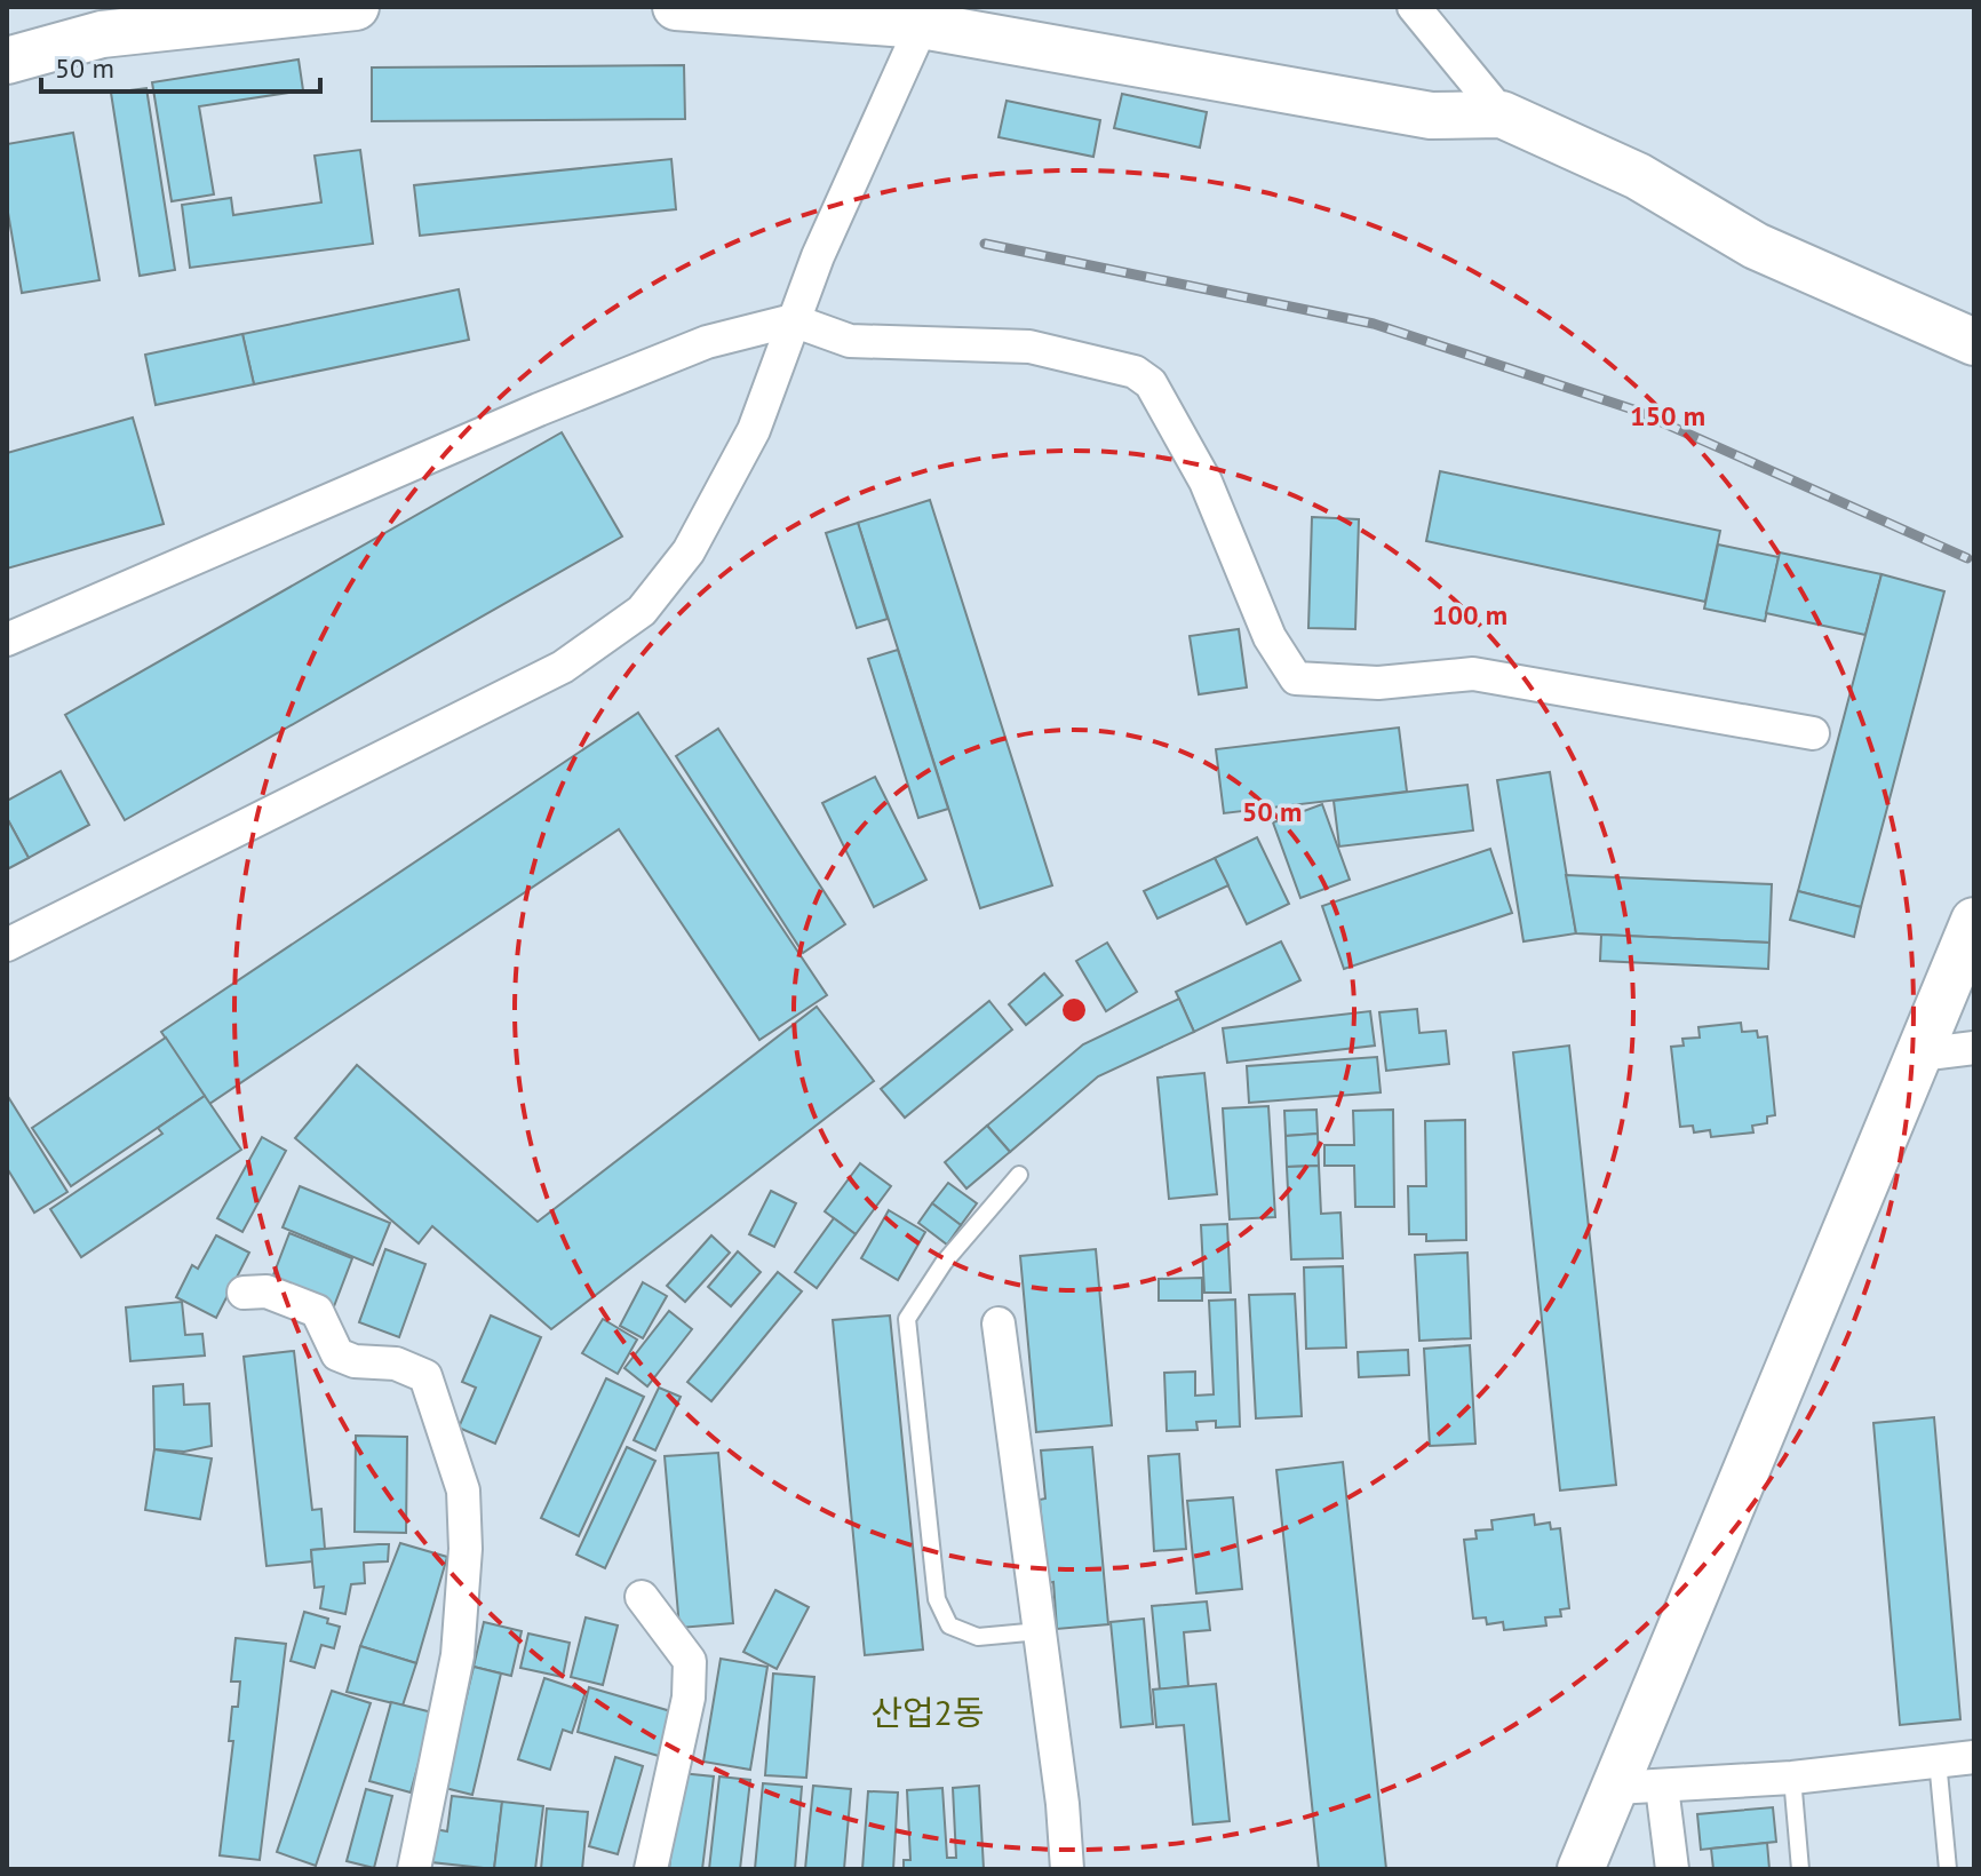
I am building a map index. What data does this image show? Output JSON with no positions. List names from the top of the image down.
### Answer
{
  "districts": ["산업2동"],
  "scale_bar": "50 m",
  "rings": ["150 m", "100 m", "50 m"]
}
